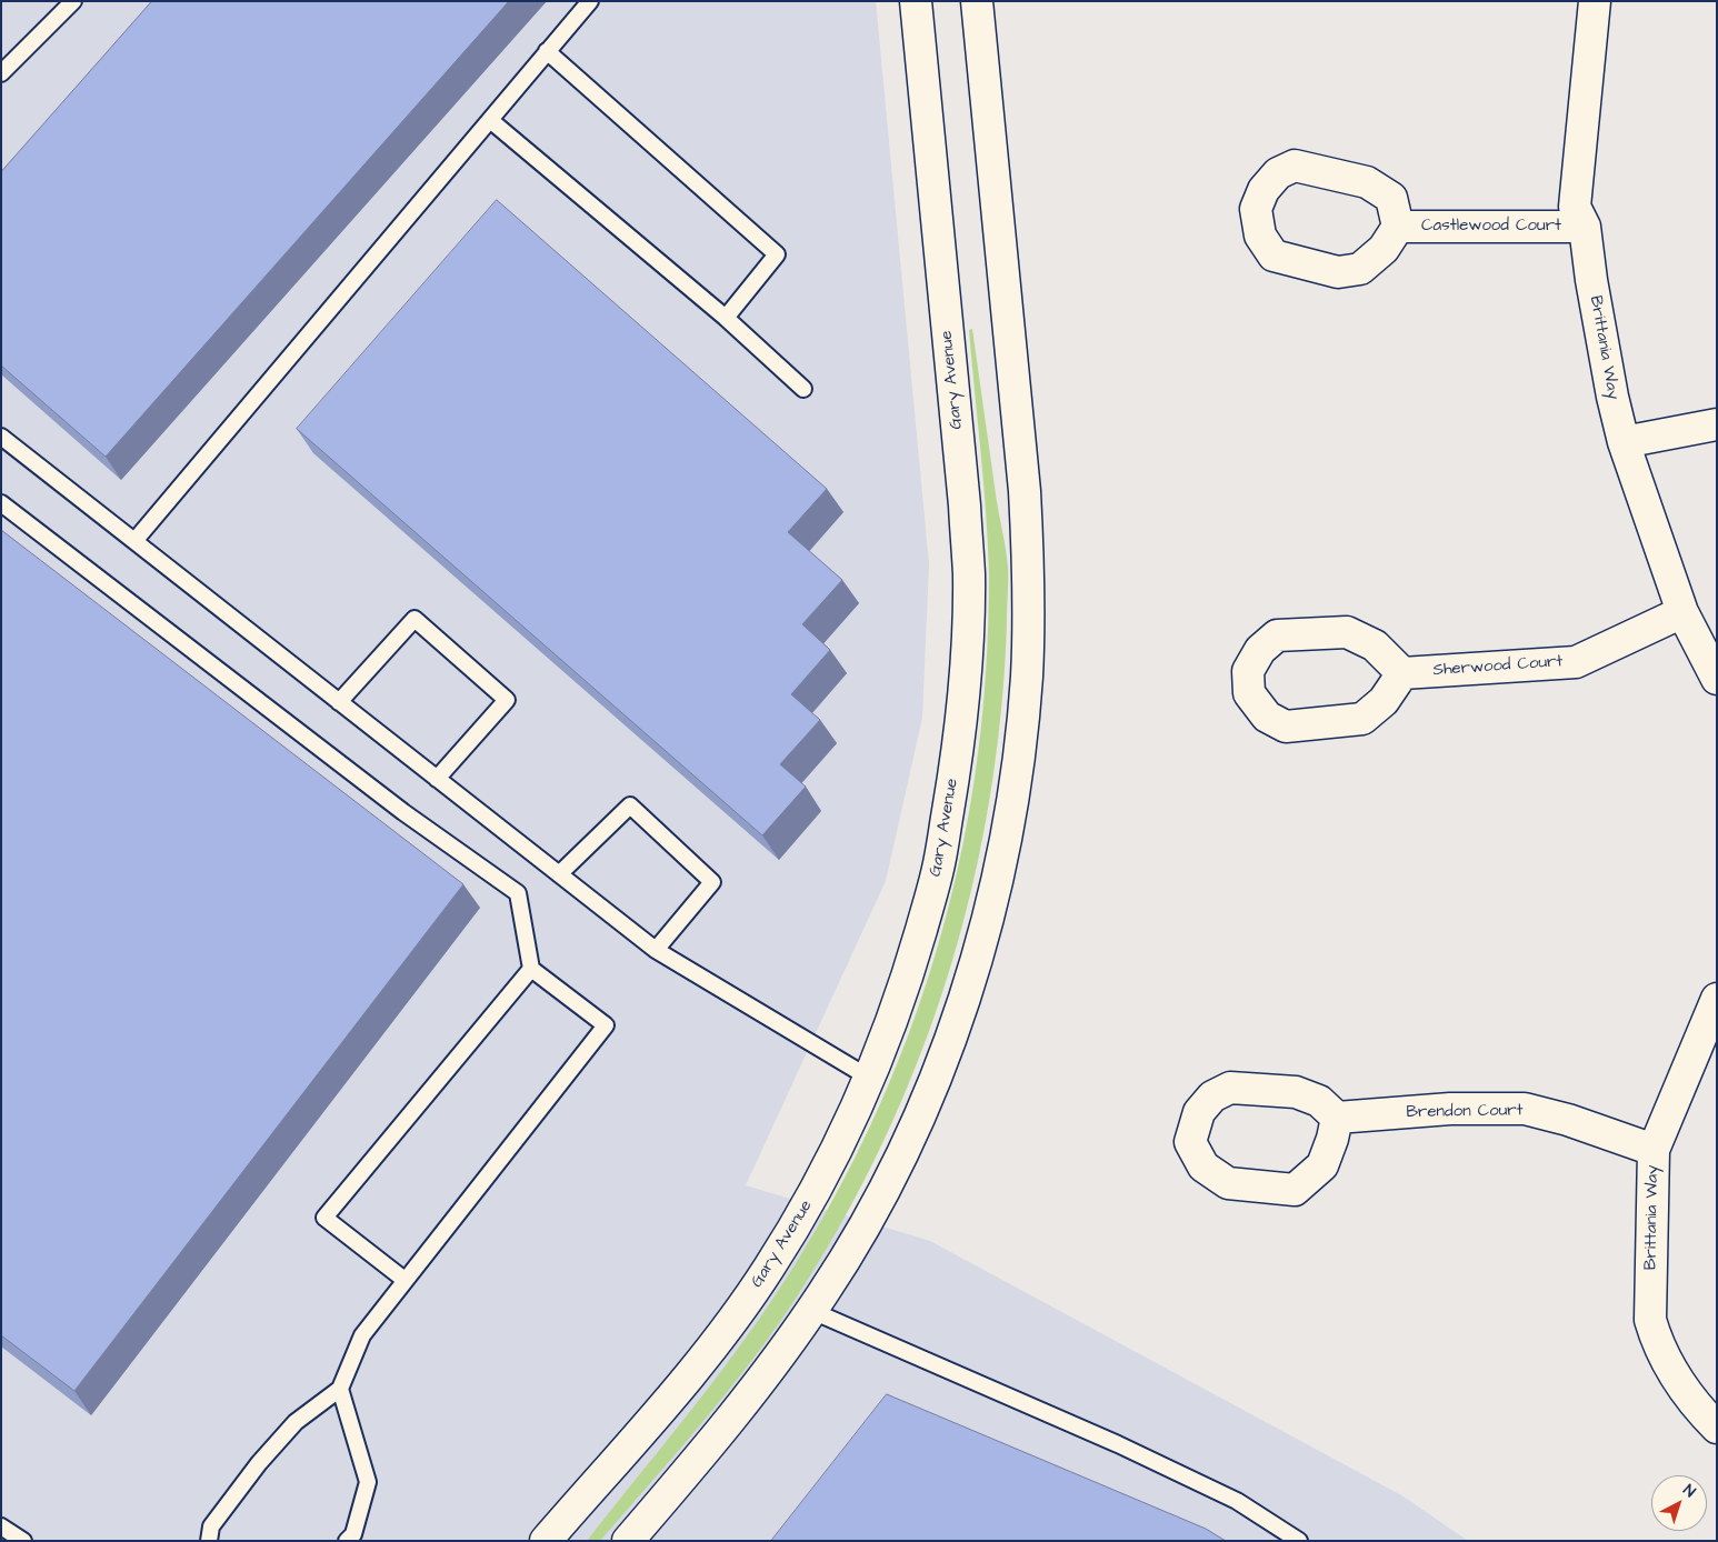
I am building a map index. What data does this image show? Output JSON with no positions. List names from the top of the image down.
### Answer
{
  "streets": {
    "main road": [
      "Castlewood Court",
      "Brittania Way",
      "Gary Avenue",
      "Sherwood Court",
      "Brendon Court"
    ]
  },
  "crossings": [
    ["Castlewood Court", "Brittania Way"],
    ["Brittania Way", "Sherwood Court"],
    ["Brittania Way", "Brendon Court"]
  ],
  "north": "top right"
}
